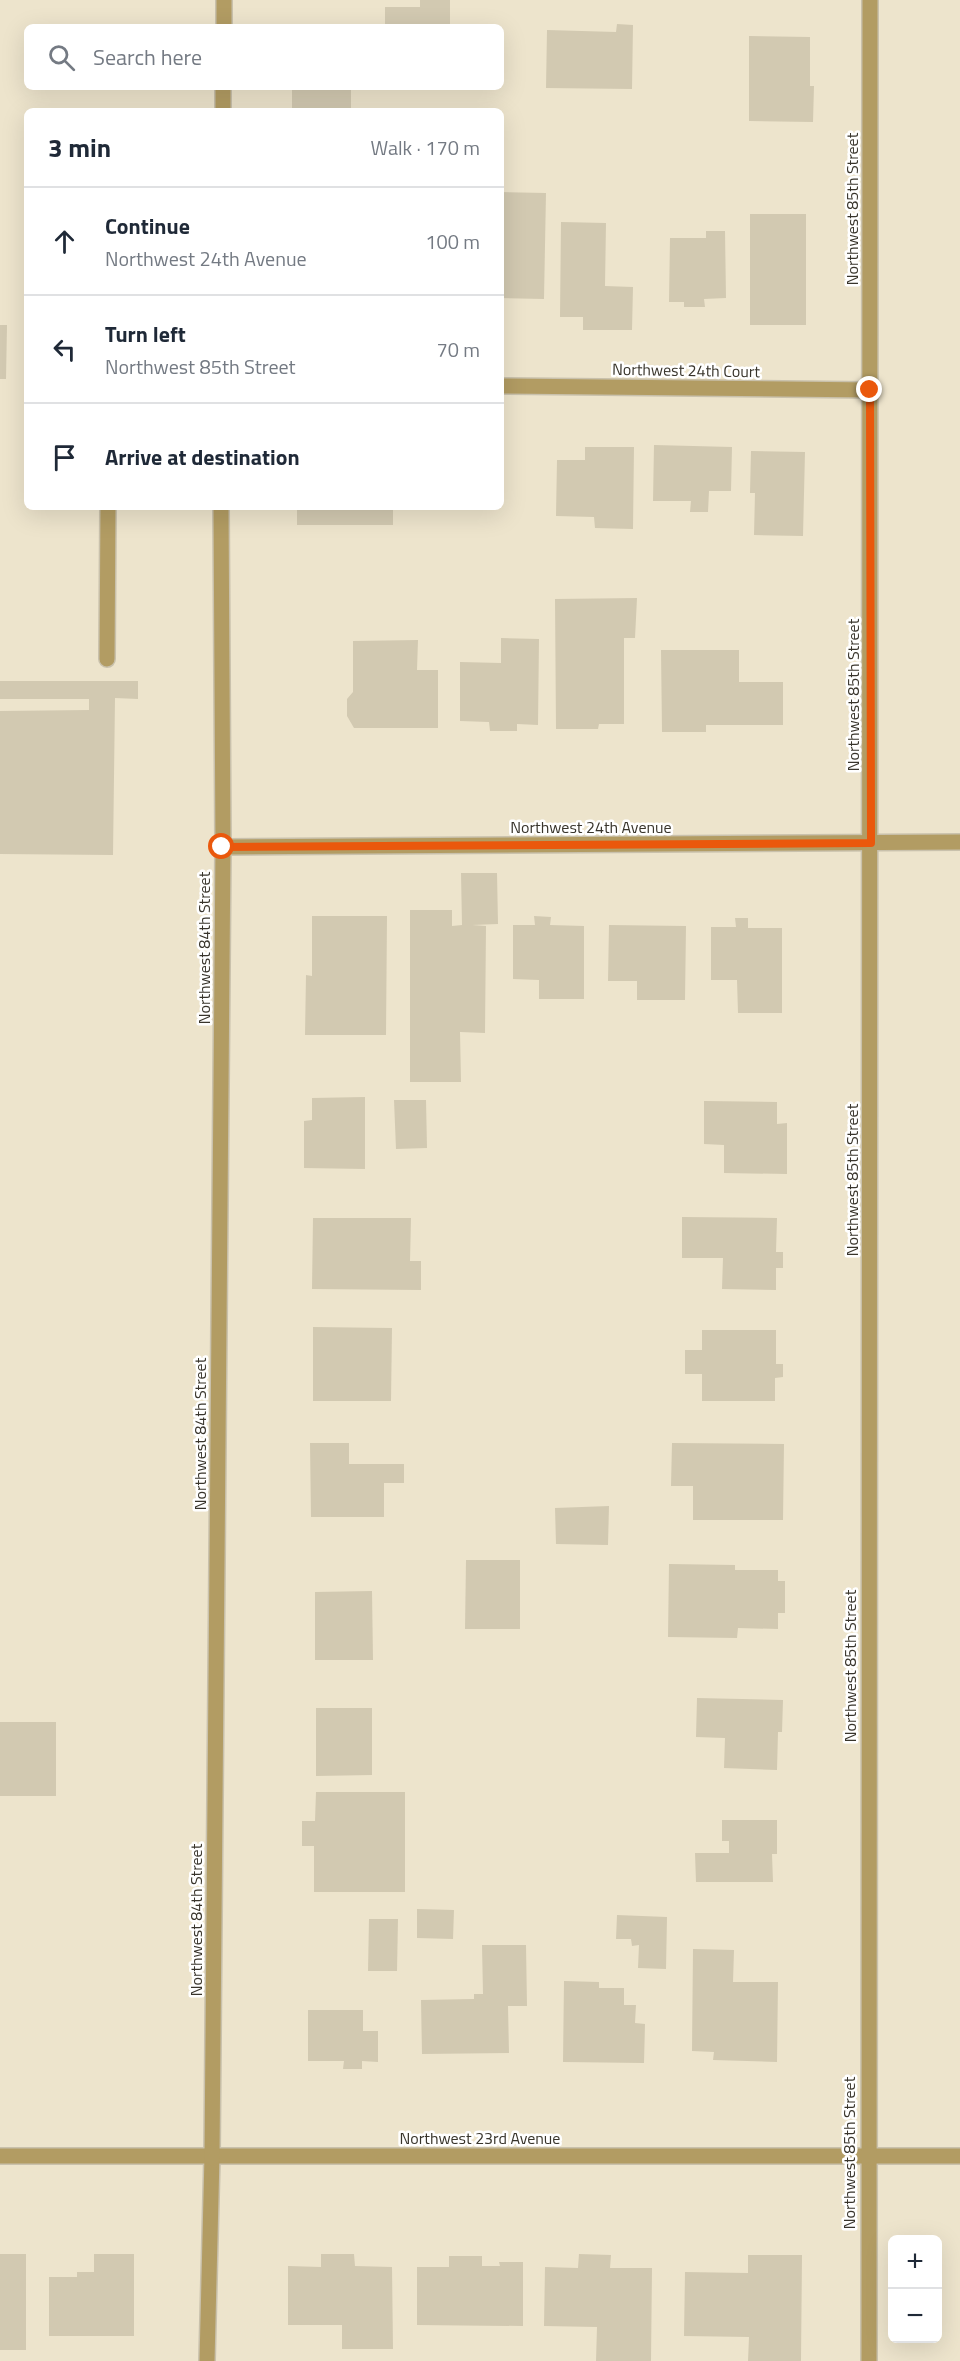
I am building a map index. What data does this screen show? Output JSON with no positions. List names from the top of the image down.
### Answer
{
  "streets": {
    "street": [
      "Northwest 85th Street",
      "Northwest 24th Court",
      "Northwest 24th Avenue",
      "Northwest 84th Street",
      "Northwest 23rd Avenue"
    ]
  },
  "crossings": [
    ["Northwest 85th Street", "Northwest 24th Court"],
    ["Northwest 85th Street", "Northwest 24th Avenue"],
    ["Northwest 85th Street", "Northwest 23rd Avenue"],
    ["Northwest 24th Avenue", "Northwest 84th Street"],
    ["Northwest 84th Street", "Northwest 23rd Avenue"]
  ],
  "page": {
    "search": "Search here",
    "heading": ["3 min", "Walk · 170 m"],
    "list": [
      ["Continue", "Northwest 24th Avenue", "100 m"],
      ["Turn left", "Northwest 85th Street", "70 m"],
      "Arrive at destination"
    ],
    "map_buttons": ["+", "−"]
  }
}
